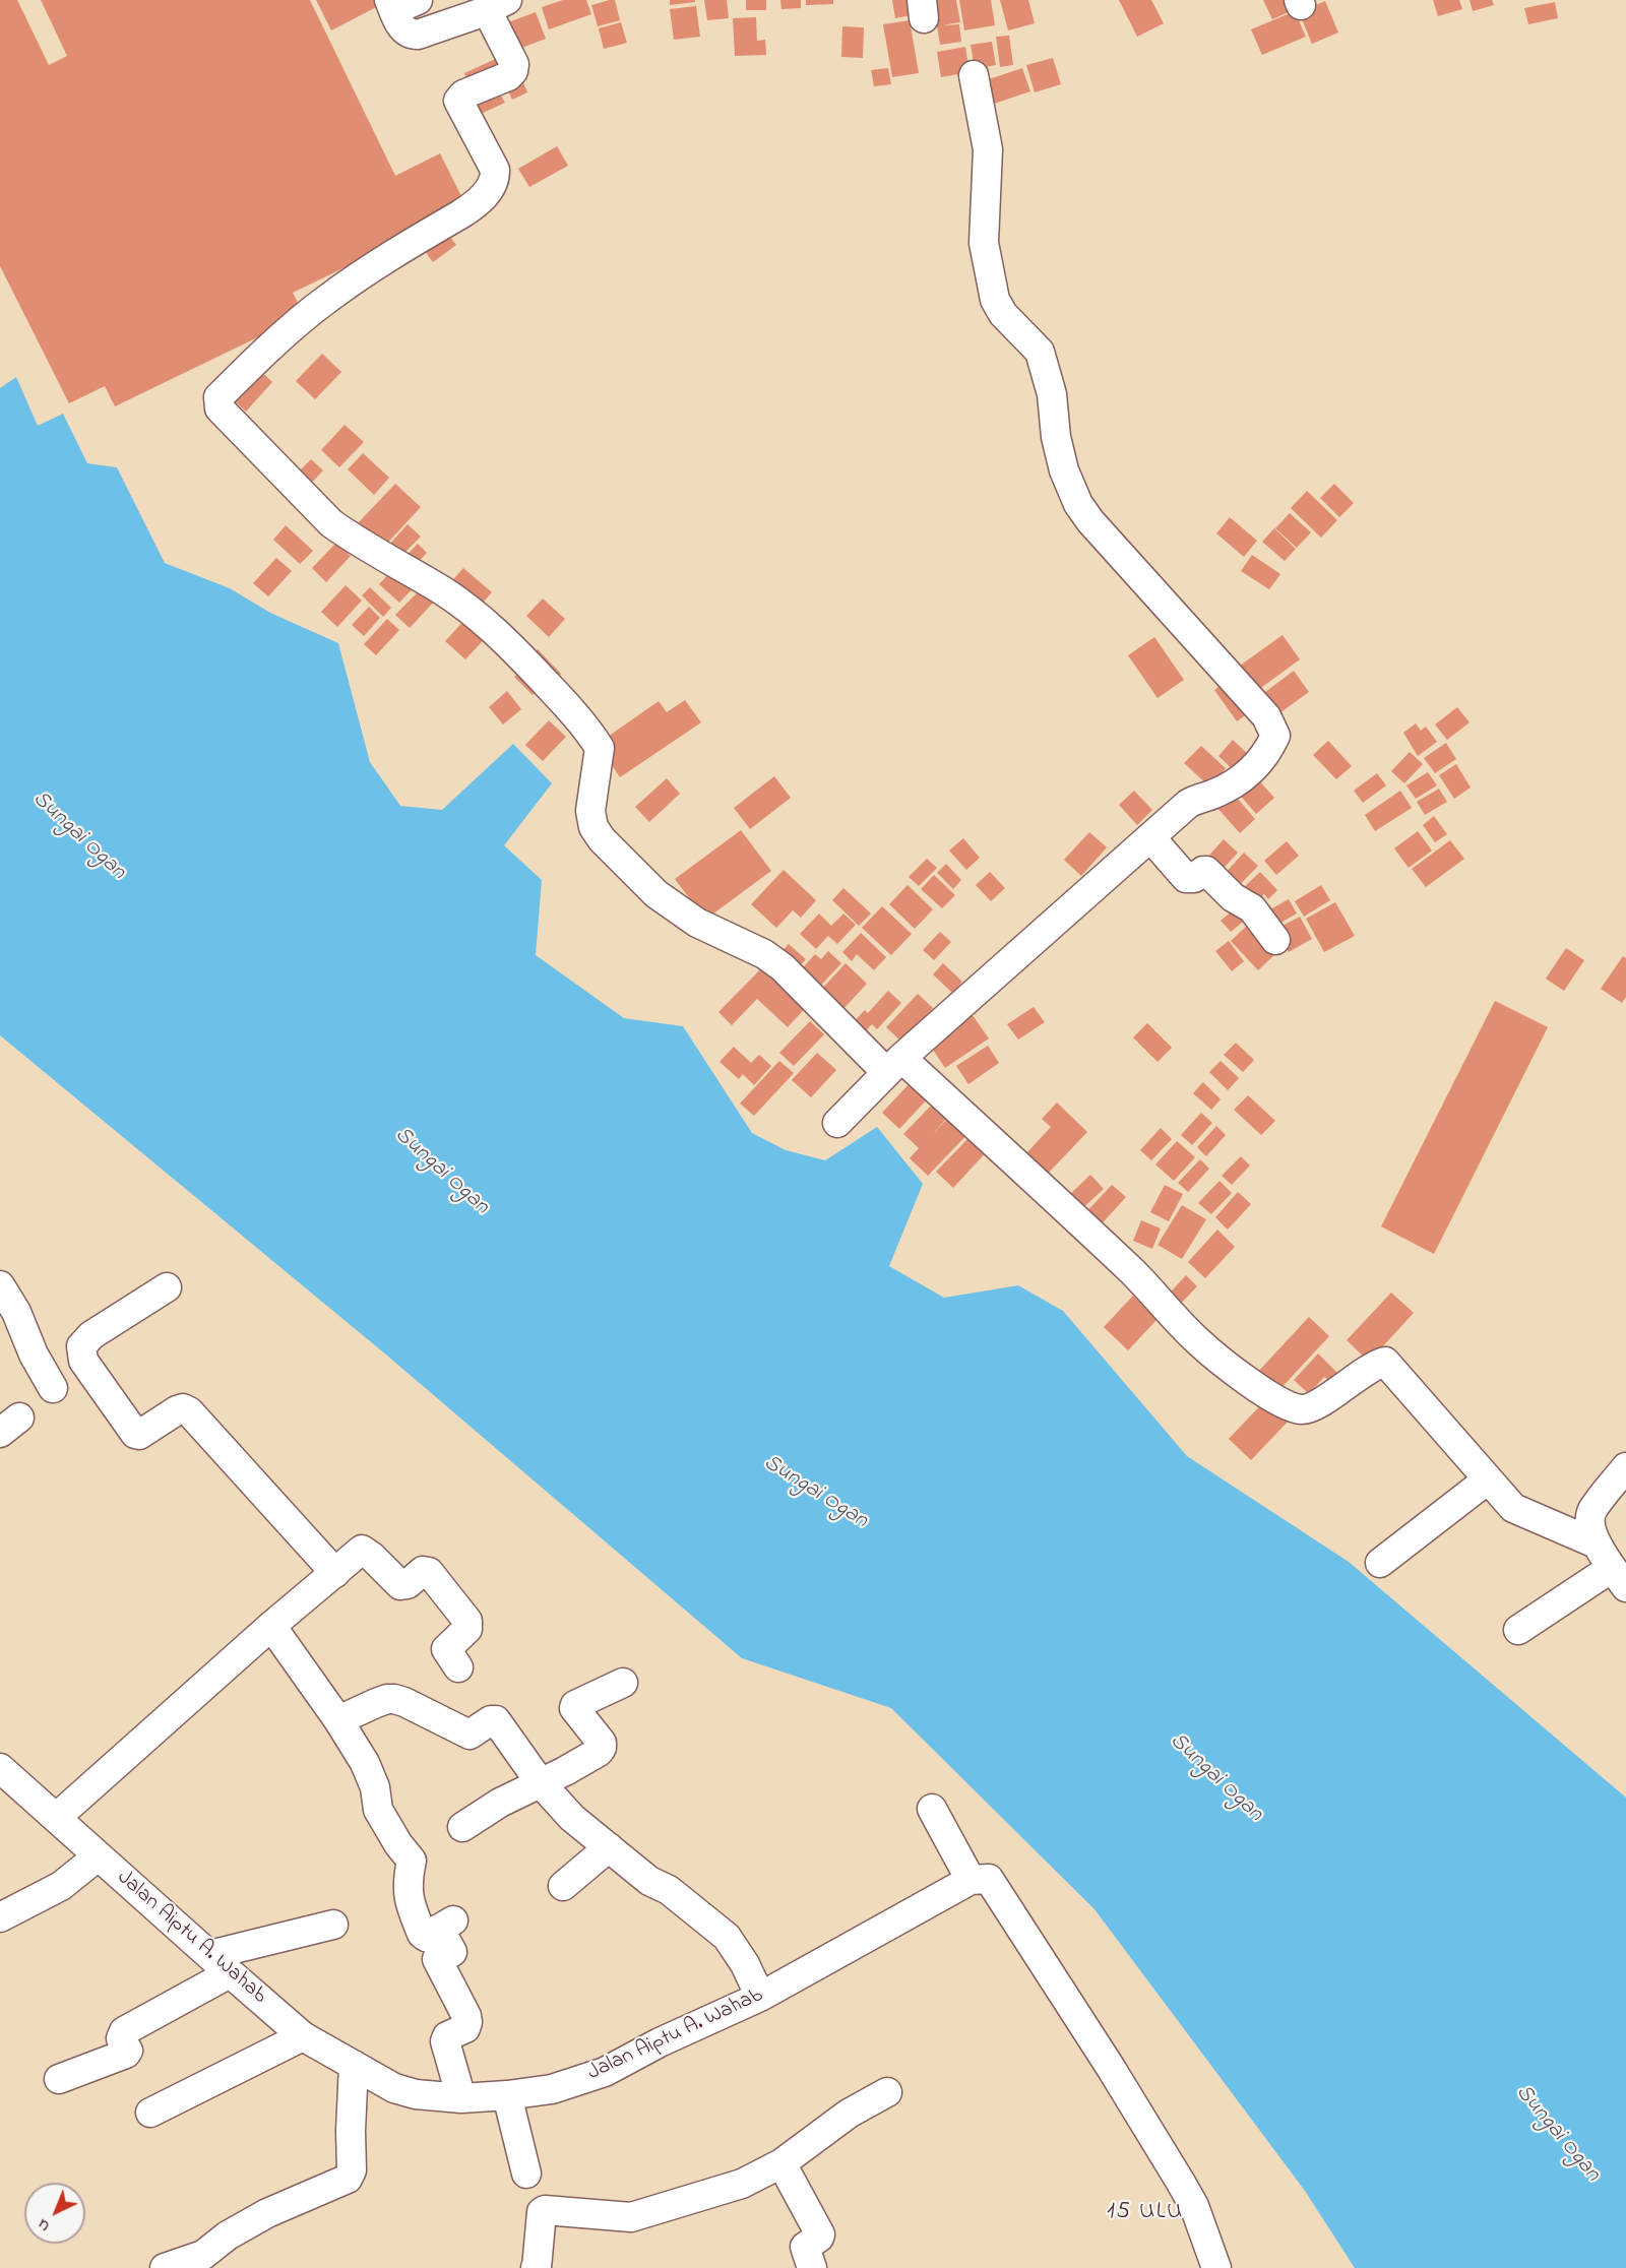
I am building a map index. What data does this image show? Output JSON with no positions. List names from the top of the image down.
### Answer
{
  "streets": {
    "street": ["Jalan Aiptu A. Wahab"]
  },
  "districts": ["15 ULU"],
  "water": ["Sungai Ogan"],
  "north": "bottom left"
}
